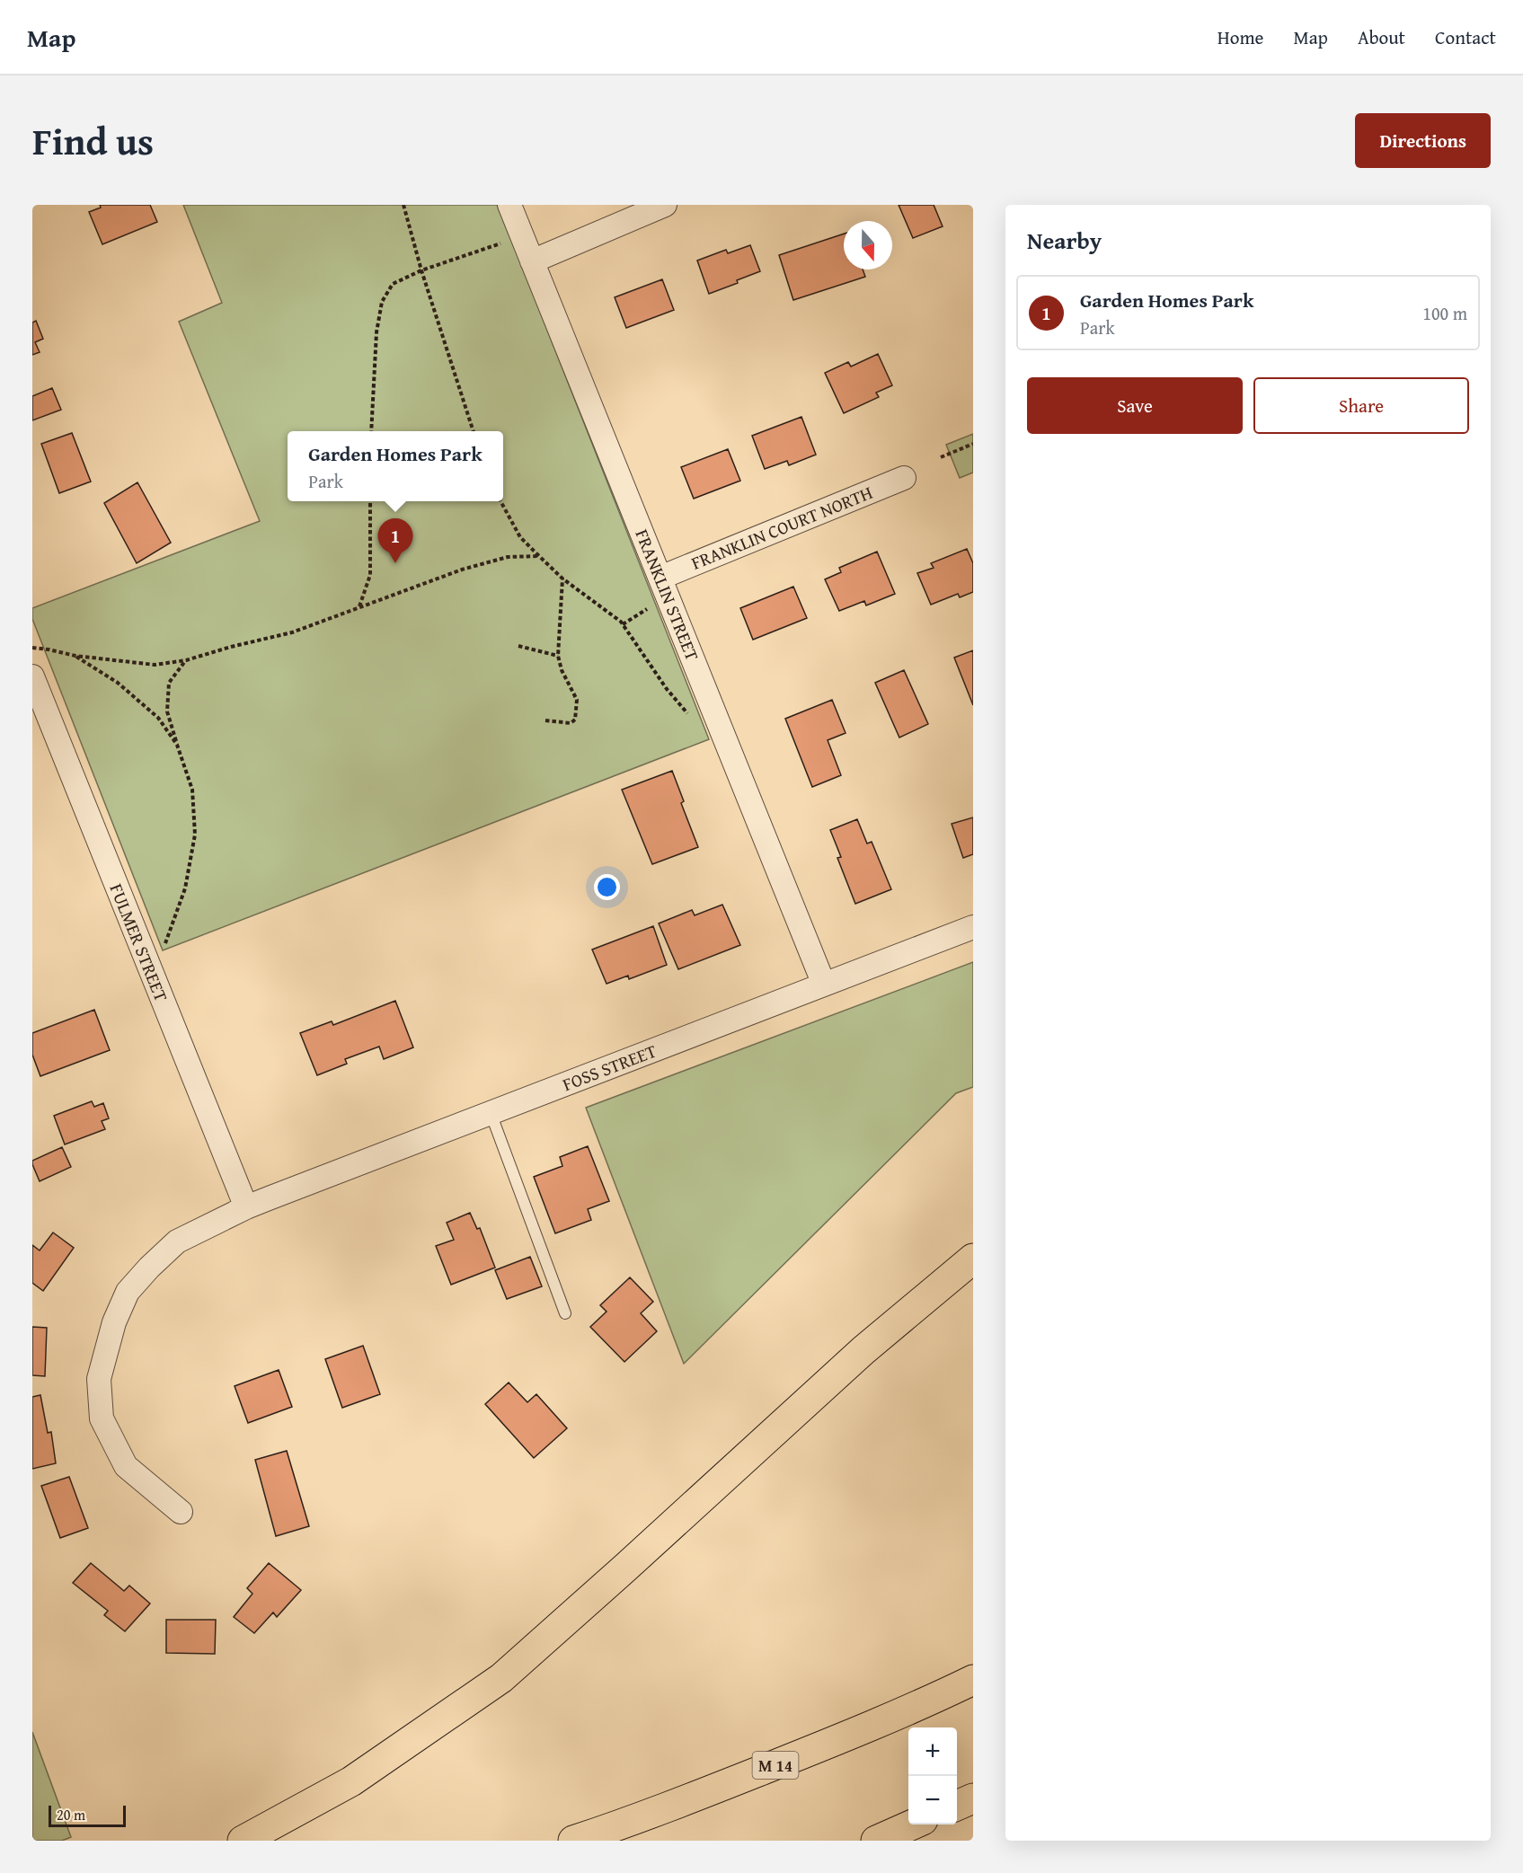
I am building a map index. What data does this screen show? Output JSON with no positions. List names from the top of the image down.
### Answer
{
  "streets": {
    "highway": ["M 14"],
    "street": [
      "FRANKLIN COURT NORTH",
      "FRANKLIN STREET",
      "FULMER STREET",
      "FOSS STREET"
    ]
  },
  "crossings": [
    ["FRANKLIN COURT NORTH", "FRANKLIN STREET"],
    ["FRANKLIN STREET", "FOSS STREET"],
    ["FULMER STREET", "FOSS STREET"]
  ],
  "scale_bar": "20 m",
  "north": "bottom",
  "page": {
    "header": "Map",
    "nav": [
      "Home",
      "Map",
      "About",
      "Contact"
    ],
    "title": "Find us",
    "buttons": [
      "Directions",
      ["Save", "Share"]
    ],
    "heading": "Nearby",
    "list": [
      {
        "mark": "1",
        "name": "Garden Homes Park",
        "note": "Park",
        "value": "100 m"
      }
    ],
    "popup": ["Garden Homes Park", "Park"],
    "pins": "1",
    "map_buttons": ["+", "−"],
    "scale": "20 m"
  }
}
